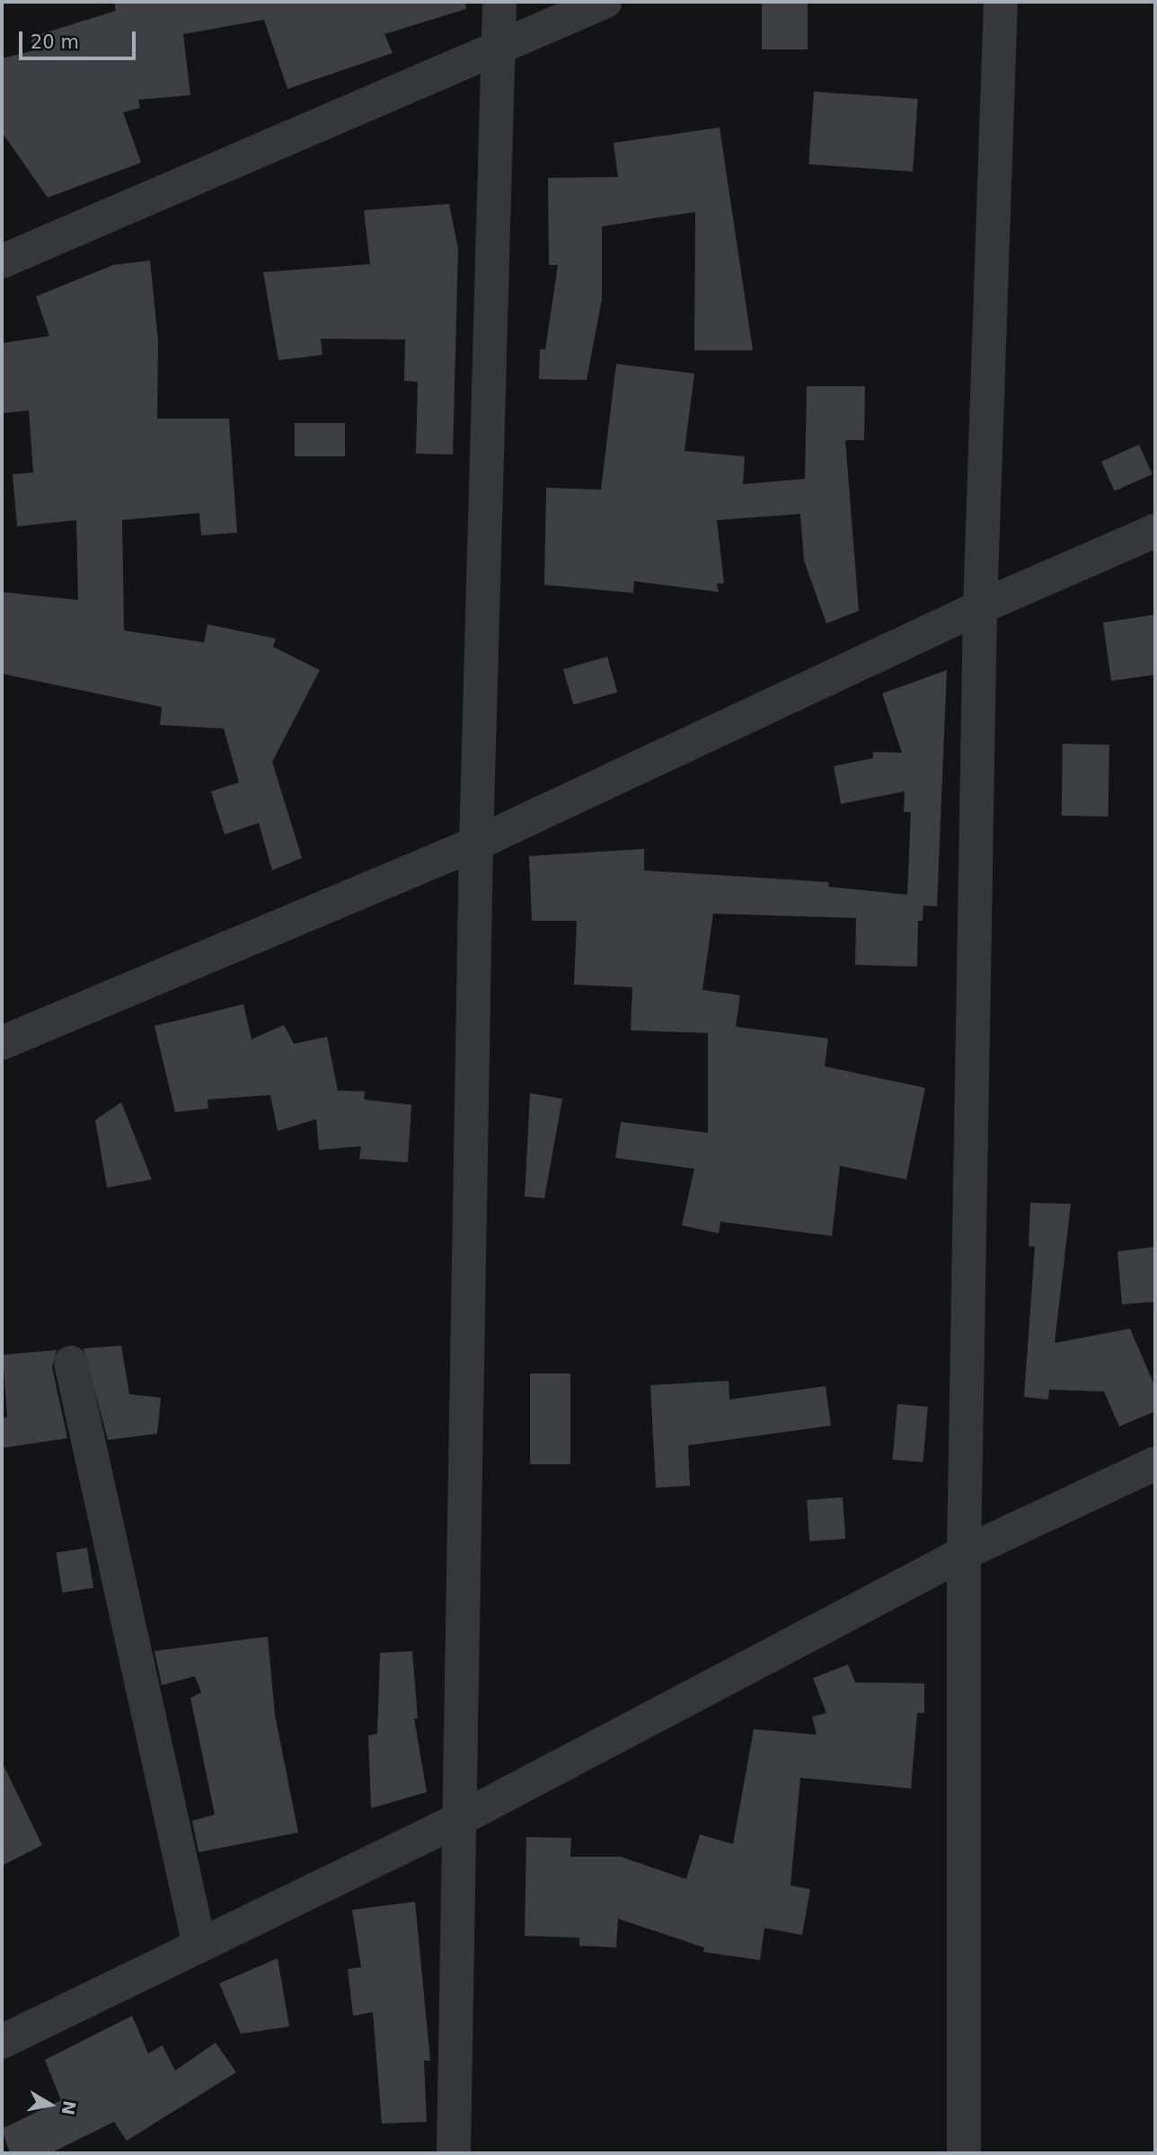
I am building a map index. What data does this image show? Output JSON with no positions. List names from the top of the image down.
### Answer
{
  "scale_bar": "20 m",
  "north": "right"
}
